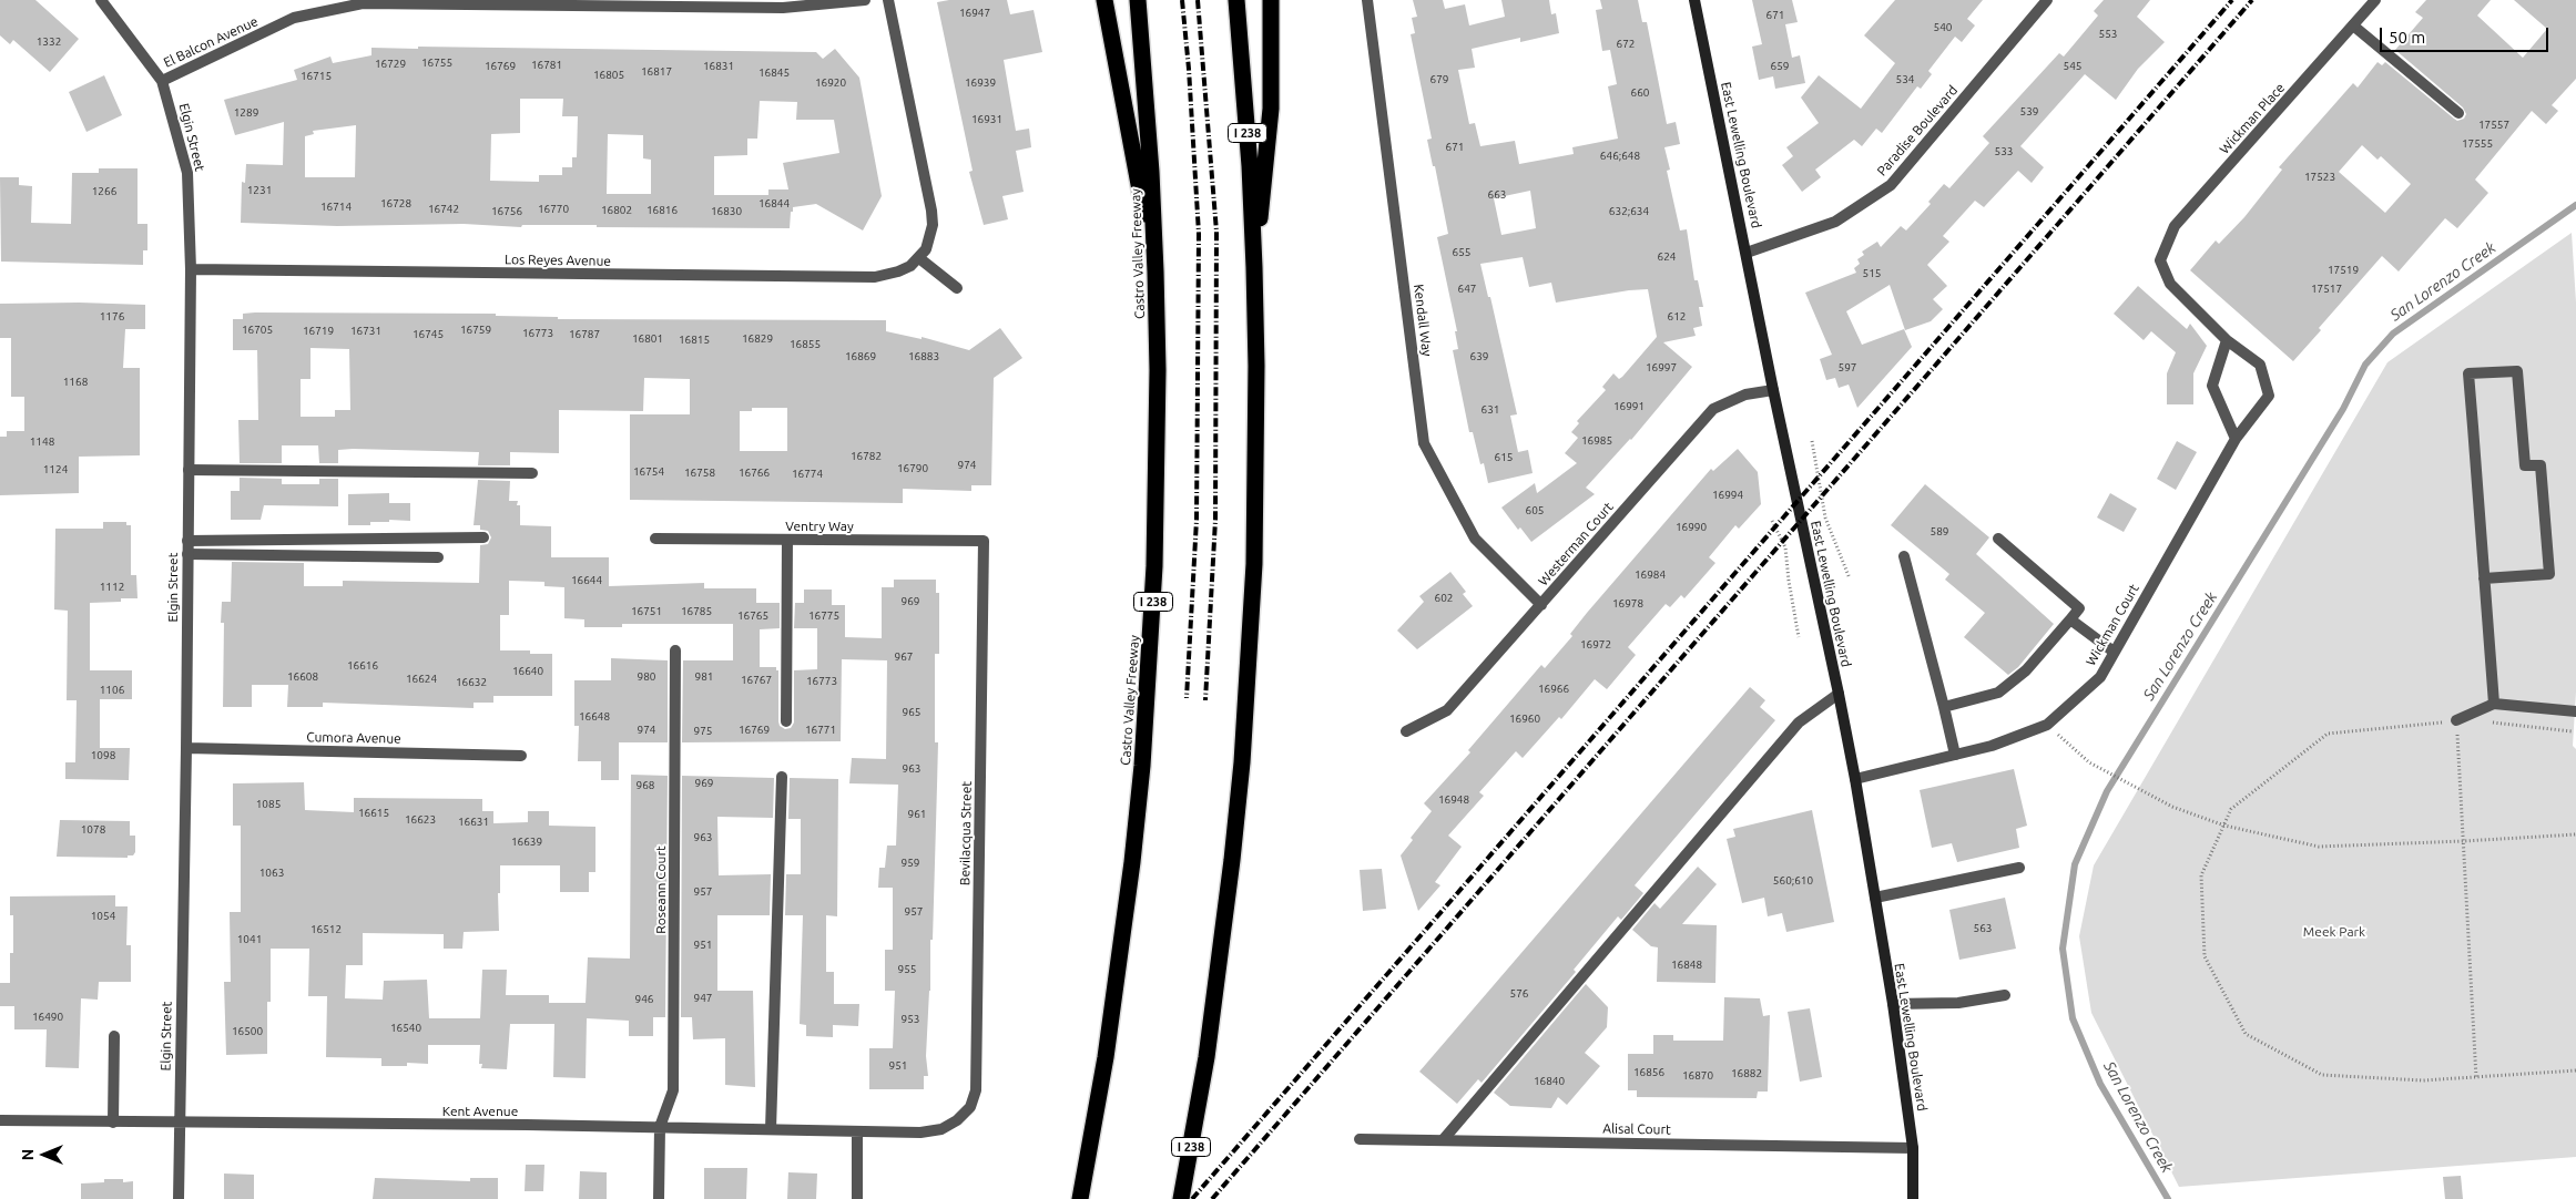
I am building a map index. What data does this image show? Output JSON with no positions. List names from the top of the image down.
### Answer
{
  "streets": {
    "highway": ["I 238", "Castro Valley Freeway"],
    "main road": ["East Lewelling Boulevard"],
    "street": [
      "El Balcon Avenue",
      "Wickman Place",
      "Paradise Boulevard",
      "Elgin Street",
      "Los Reyes Avenue",
      "Kendall Way",
      "Ventry Way",
      "Westerman Court",
      "Wickman Court",
      "Cumora Avenue",
      "Bevilacqua Street",
      "Roseann Court",
      "Kent Avenue",
      "Alisal Court"
    ]
  },
  "crossings": [
    ["El Balcon Avenue", "Elgin Street"],
    ["Wickman Place", "Wickman Court"],
    ["Paradise Boulevard", "East Lewelling Boulevard"],
    ["Elgin Street", "Los Reyes Avenue"],
    ["Elgin Street", "Cumora Avenue"],
    ["Elgin Street", "Kent Avenue"],
    ["East Lewelling Boulevard", "Westerman Court"],
    ["East Lewelling Boulevard", "Wickman Court"],
    ["East Lewelling Boulevard", "Alisal Court"],
    ["Kendall Way", "Westerman Court"],
    ["Ventry Way", "Bevilacqua Street"],
    ["Bevilacqua Street", "Kent Avenue"],
    ["Roseann Court", "Kent Avenue"]
  ],
  "water": ["San Lorenzo Creek"],
  "parks": ["Meek Park"],
  "house_numbers": [
    "16947",
    "671",
    "540",
    "553",
    "1332",
    "672",
    "16755",
    "16729",
    "16781",
    "16769",
    "16831",
    "659",
    "545",
    "16817",
    "16845",
    "16805",
    "16715",
    "679",
    "534",
    "16920",
    "16939",
    "660",
    "539",
    "1289",
    "16931",
    "17557",
    "17555",
    "671",
    "533",
    "646;648",
    "17523",
    "1231",
    "1266",
    "663",
    "16728",
    "16844",
    "16714",
    "16742",
    "16770",
    "16802",
    "16816",
    "16756",
    "16830",
    "632;634",
    "655",
    "624",
    "17519",
    "515",
    "647",
    "17517",
    "1176",
    "612",
    "16705",
    "16759",
    "16719",
    "16731",
    "16773",
    "16745",
    "16787",
    "16801",
    "16829",
    "16815",
    "16855",
    "16869",
    "16883",
    "639",
    "16997",
    "597",
    "1168",
    "16991",
    "631",
    "16985",
    "1148",
    "16782",
    "615",
    "974",
    "16790",
    "1124",
    "16754",
    "16758",
    "16766",
    "16774",
    "16994",
    "605",
    "16990",
    "589",
    "16984",
    "16644",
    "1112",
    "602",
    "969",
    "16978",
    "16751",
    "16785",
    "16765",
    "16775",
    "16972",
    "967",
    "16616",
    "16640",
    "16608",
    "980",
    "981",
    "16624",
    "16767",
    "16773",
    "16632",
    "16966",
    "1106",
    "965",
    "16648",
    "16960",
    "974",
    "16769",
    "16771",
    "975",
    "1098",
    "963",
    "969",
    "968",
    "16948",
    "1085",
    "16615",
    "961",
    "16623",
    "16631",
    "1078",
    "963",
    "16639",
    "959",
    "1063",
    "560;610",
    "957",
    "957",
    "1054",
    "563",
    "16512",
    "1041",
    "951",
    "16848",
    "955",
    "576",
    "947",
    "946",
    "16490",
    "953",
    "16540",
    "16500",
    "951",
    "16856",
    "16882",
    "16870",
    "16840"
  ],
  "scale_bar": "50 m",
  "north": "left"
}
